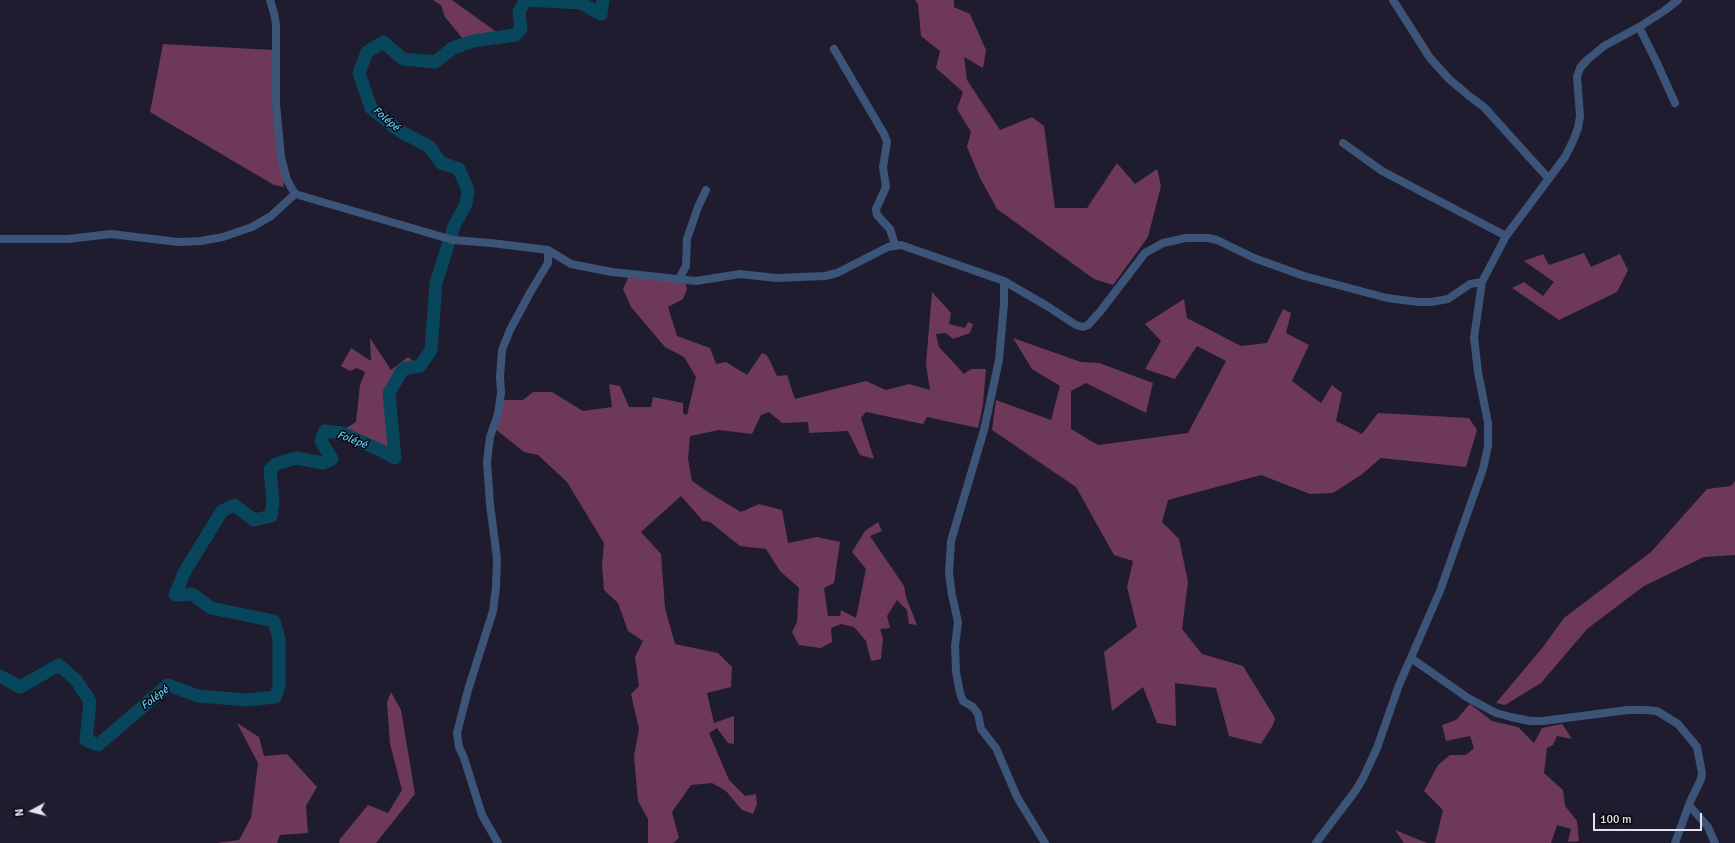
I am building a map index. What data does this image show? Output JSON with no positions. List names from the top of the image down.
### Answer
{
  "water": ["Folépé"],
  "scale_bar": "100 m",
  "north": "left"
}
